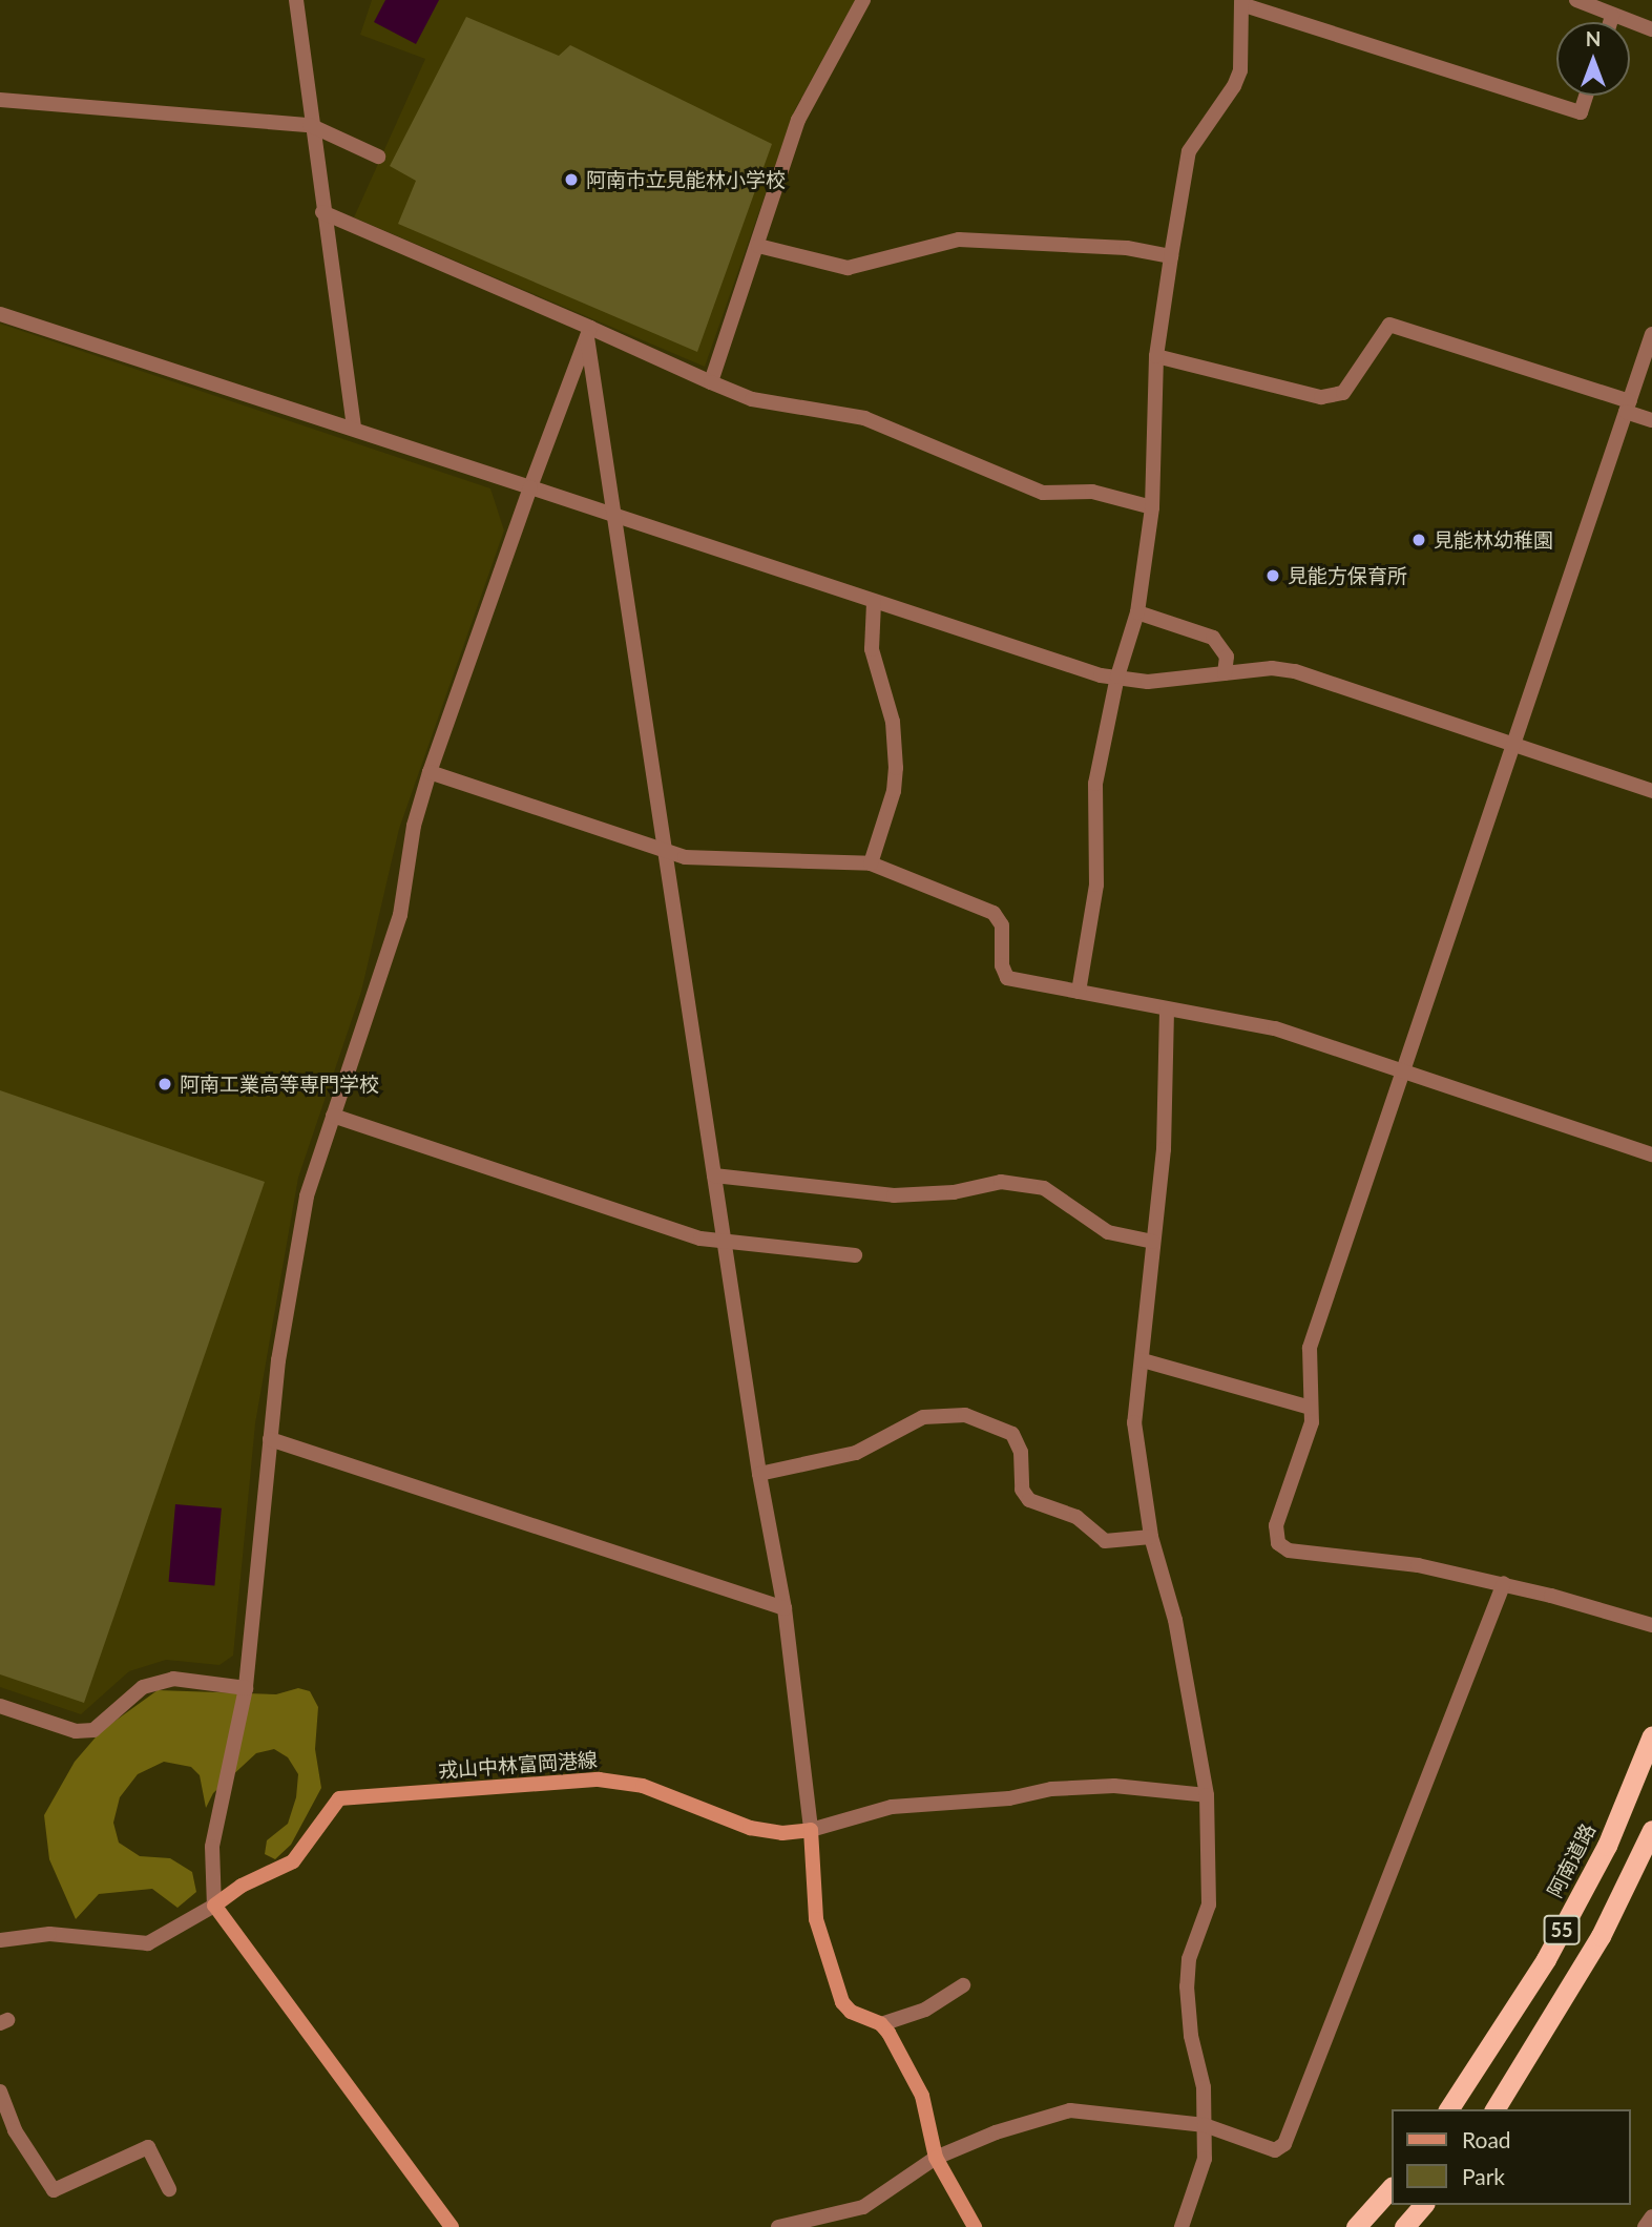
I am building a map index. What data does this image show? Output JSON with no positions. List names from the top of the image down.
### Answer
{
  "streets": {
    "highway": ["阿南道路", "55"],
    "main road": ["戎山中林富岡港線"]
  },
  "places": [
    "阿南市立見能林小学校",
    "見能林幼稚園",
    "見能方保育所",
    "阿南工業高等専門学校"
  ],
  "legend": ["Road", "Park"],
  "north": "top"
}
